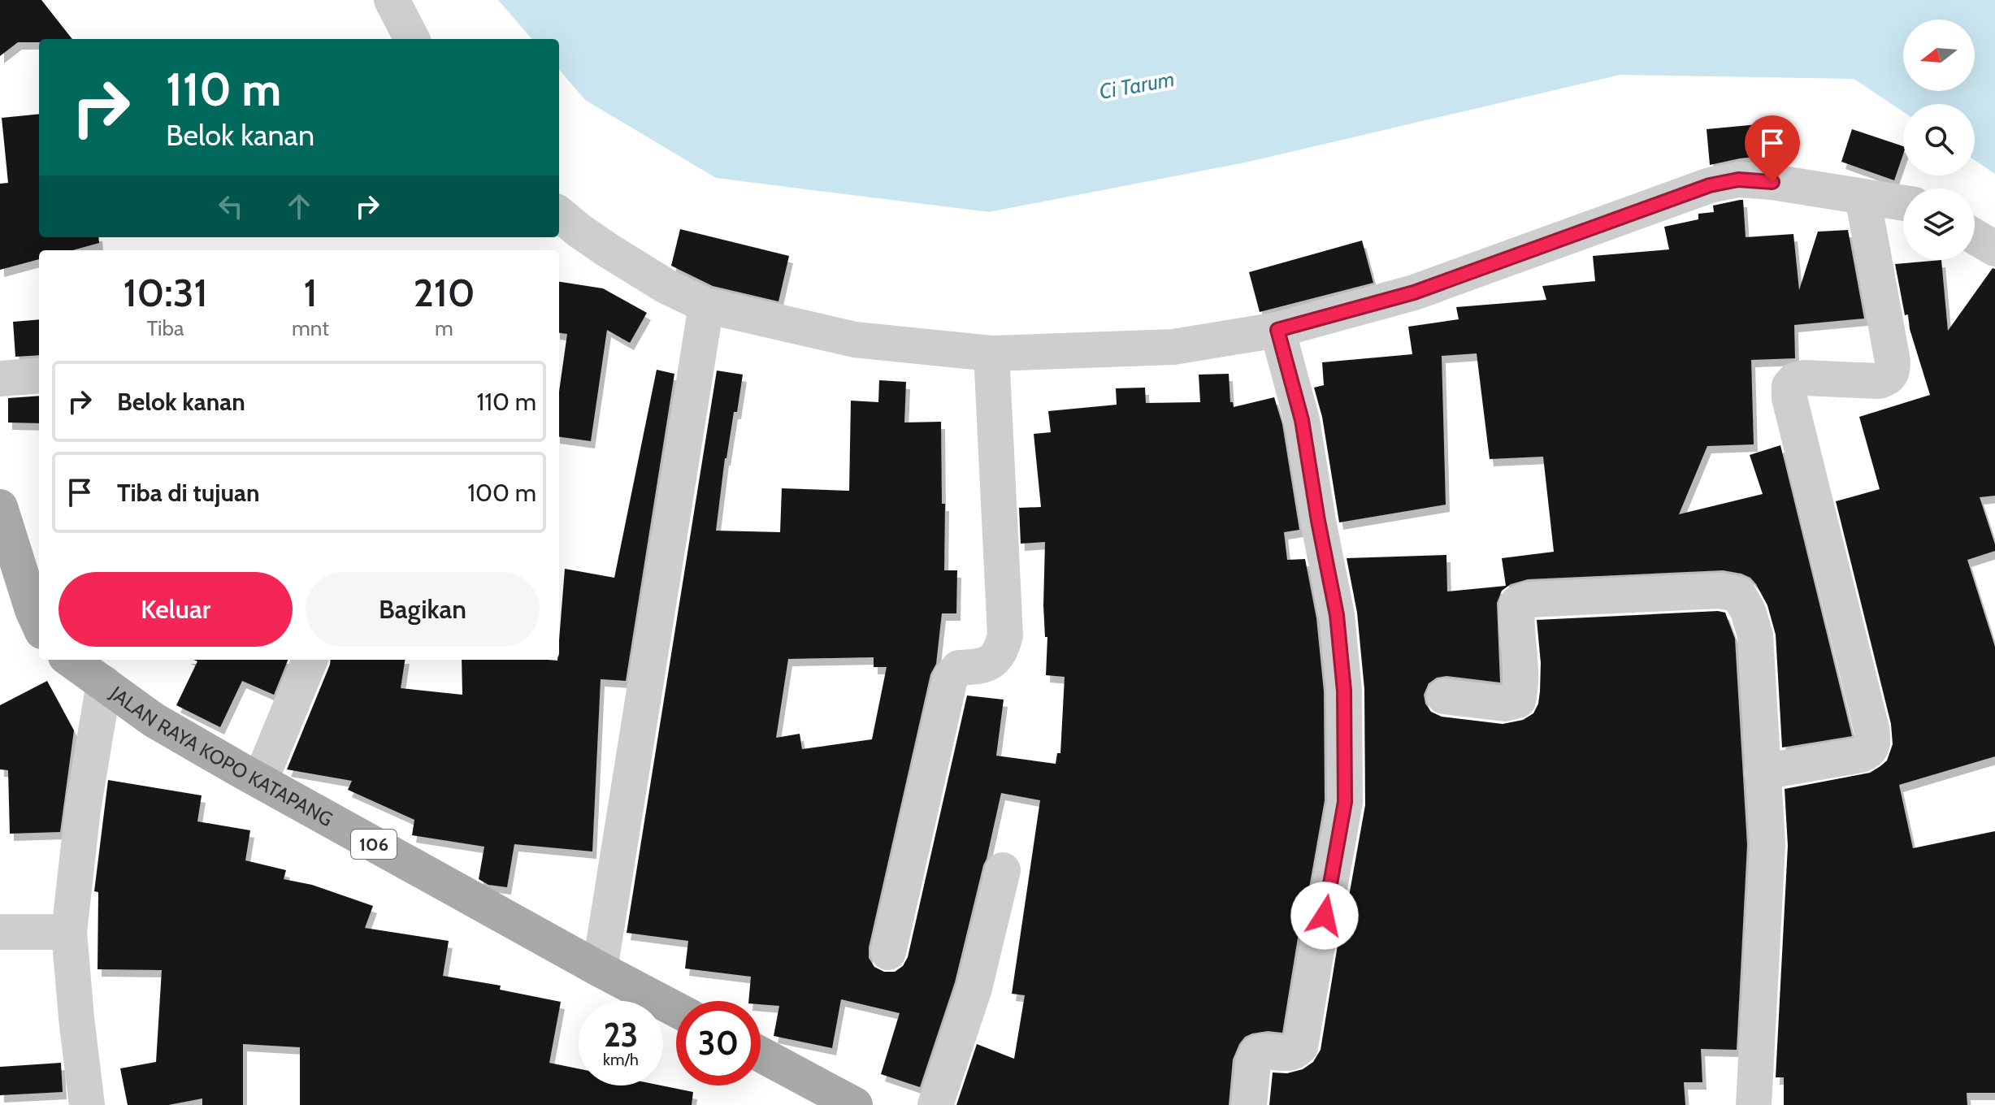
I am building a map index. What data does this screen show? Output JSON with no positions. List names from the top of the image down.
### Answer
{
  "streets": {
    "main road": ["JALAN RAYA KOPO KATAPANG", "106"]
  },
  "water": ["Ci Tarum"],
  "north": "left",
  "page": {
    "turn": ["110 m", "Belok kanan"],
    "eta": [
      "10:31",
      "Tiba",
      "1",
      "mnt",
      "210",
      "m"
    ],
    "list": [
      {
        "name": "Belok kanan",
        "value": "110 m"
      },
      {
        "name": "Tiba di tujuan",
        "value": "100 m"
      }
    ],
    "buttons": ["Keluar", "Bagikan"],
    "speed": "23 km/h",
    "limit": "30"
  }
}
